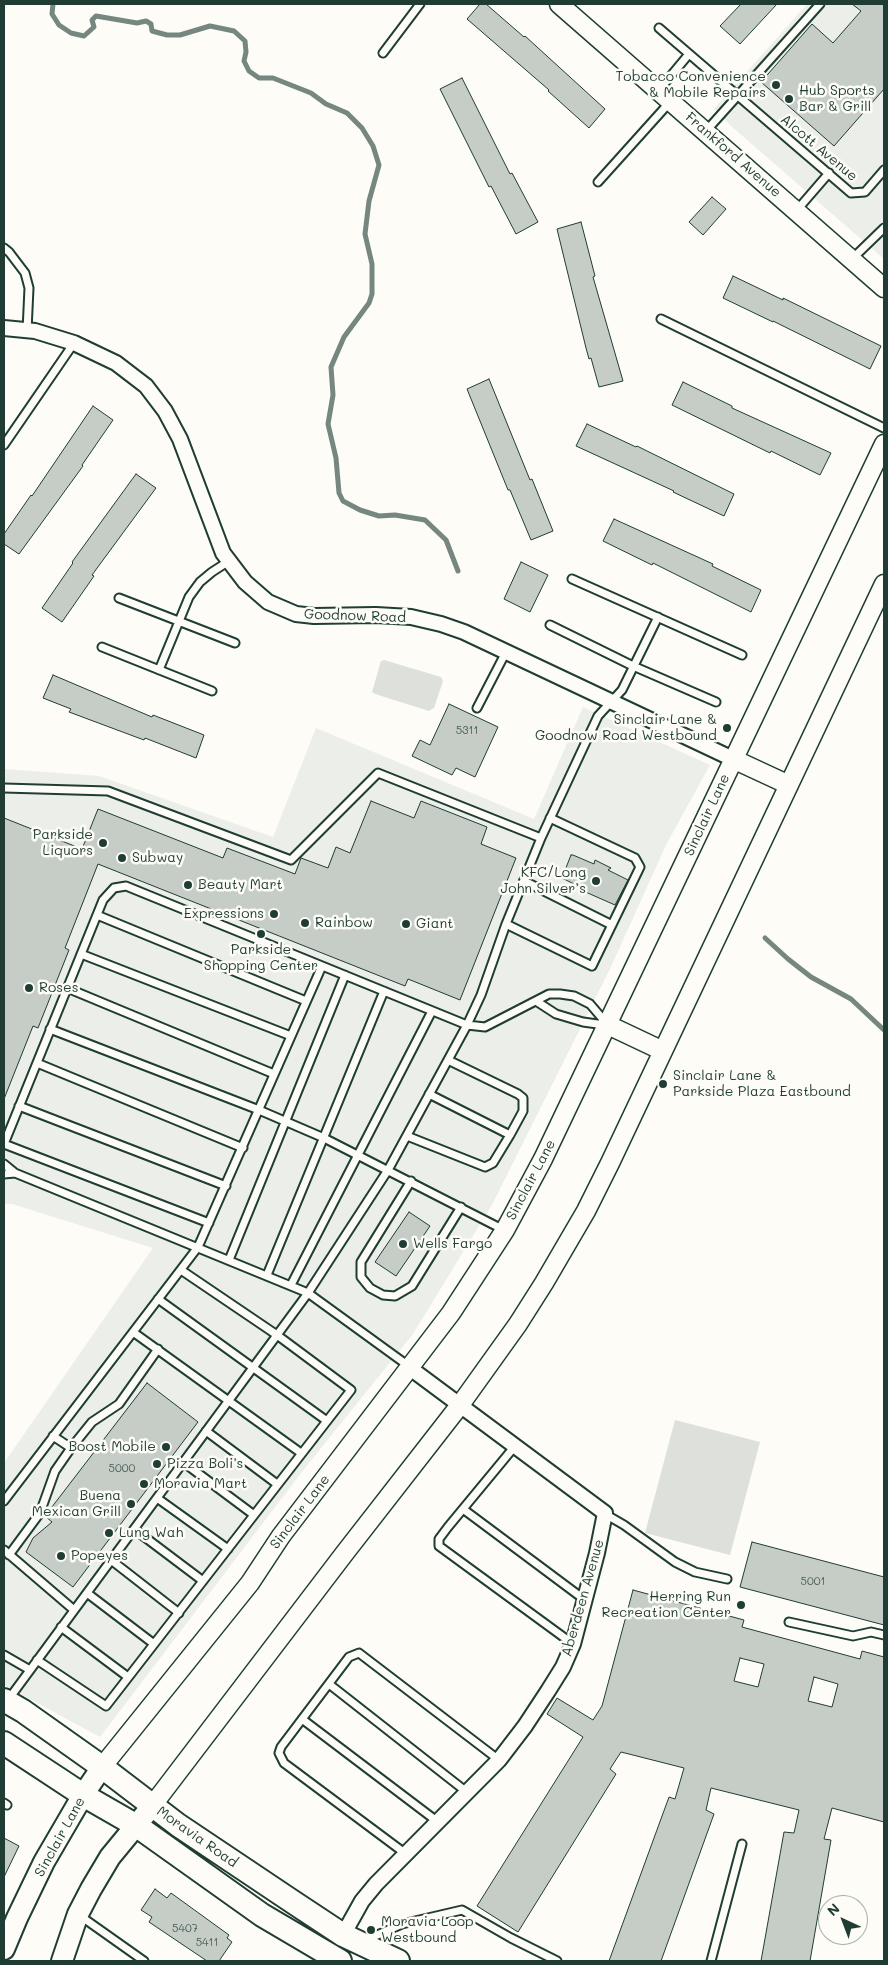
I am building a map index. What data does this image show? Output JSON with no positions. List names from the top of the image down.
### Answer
{
  "streets": {
    "main road": ["Sinclair Lane", "Moravia Road"],
    "street": ["Frankford Avenue", "Goodnow Road", "Aberdeen Avenue"],
    "lane": ["Alcott Avenue"]
  },
  "crossings": [
    ["Goodnow Road", "Sinclair Lane"],
    ["Sinclair Lane", "Moravia Road"],
    ["Aberdeen Avenue", "Moravia Road"]
  ],
  "places": [
    "Tobacco Convenience & Mobile Repairs",
    "Hub Sports Bar & Grill",
    "Sinclair Lane & Goodnow Road Westbound",
    "Parkside Liquors",
    "Subway",
    "KFC/Long John Silver’s",
    "Beauty Mart",
    "Expressions",
    "Rainbow",
    "Giant",
    "Parkside Shopping Center",
    "Roses",
    "Sinclair Lane & Parkside Plaza Eastbound",
    "Wells Fargo",
    "Boost Mobile",
    "Pizza Boli's",
    "Moravia Mart",
    "Buena Mexican Grill",
    "Lung Wah",
    "Popeyes",
    "Herring Run Recreation Center",
    "Moravia Loop Westbound"
  ],
  "house_numbers": [
    "5311",
    "5000",
    "5001",
    "5407",
    "5411"
  ],
  "north": "top left"
}
